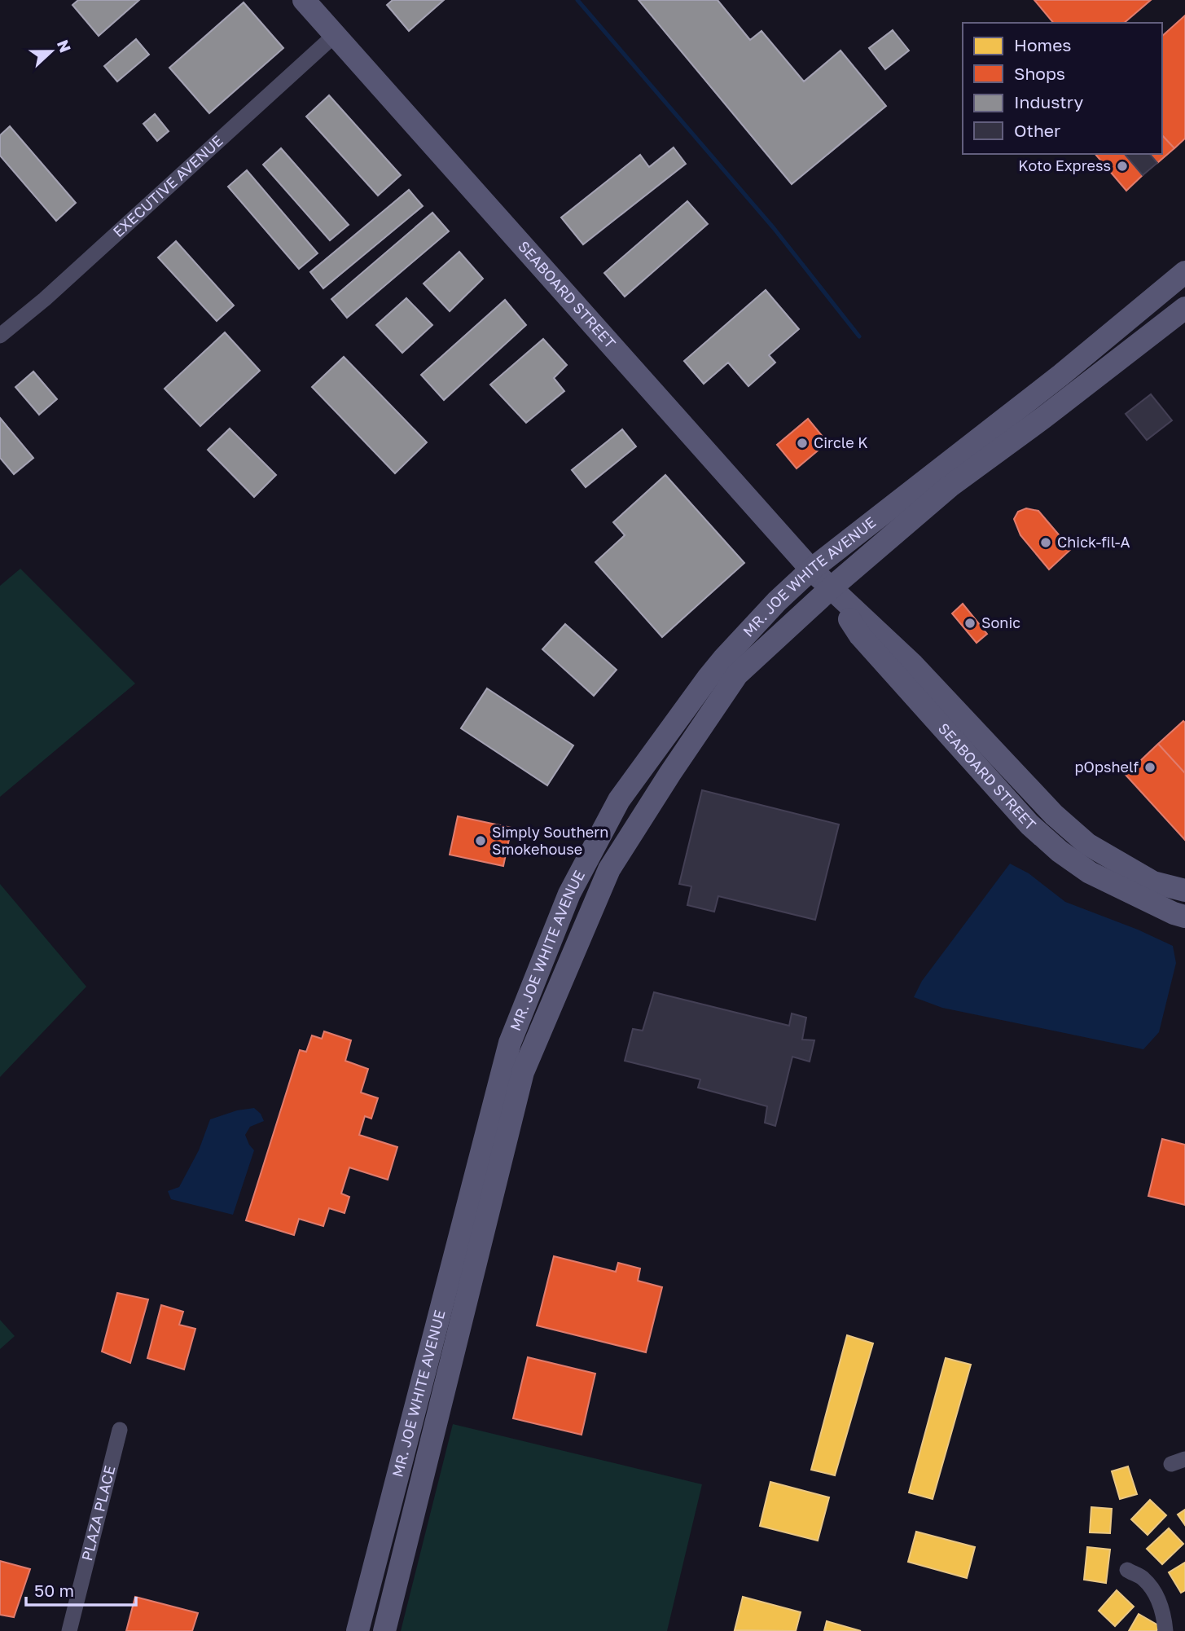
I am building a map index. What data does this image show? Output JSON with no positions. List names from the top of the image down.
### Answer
{
  "streets": {
    "main road": ["SEABOARD STREET", "MR. JOE WHITE AVENUE"],
    "street": ["EXECUTIVE AVENUE", "PLAZA PLACE"]
  },
  "crossings": [
    ["EXECUTIVE AVENUE", "SEABOARD STREET"],
    ["SEABOARD STREET", "MR. JOE WHITE AVENUE"]
  ],
  "places": [
    "Koto Express",
    "Circle K",
    "Chick-fil-A",
    "Sonic",
    "pOpshelf",
    "Simply Southern Smokehouse"
  ],
  "legend": [
    "Homes",
    "Shops",
    "Industry",
    "Other"
  ],
  "scale_bar": "50 m",
  "north": "right"
}
